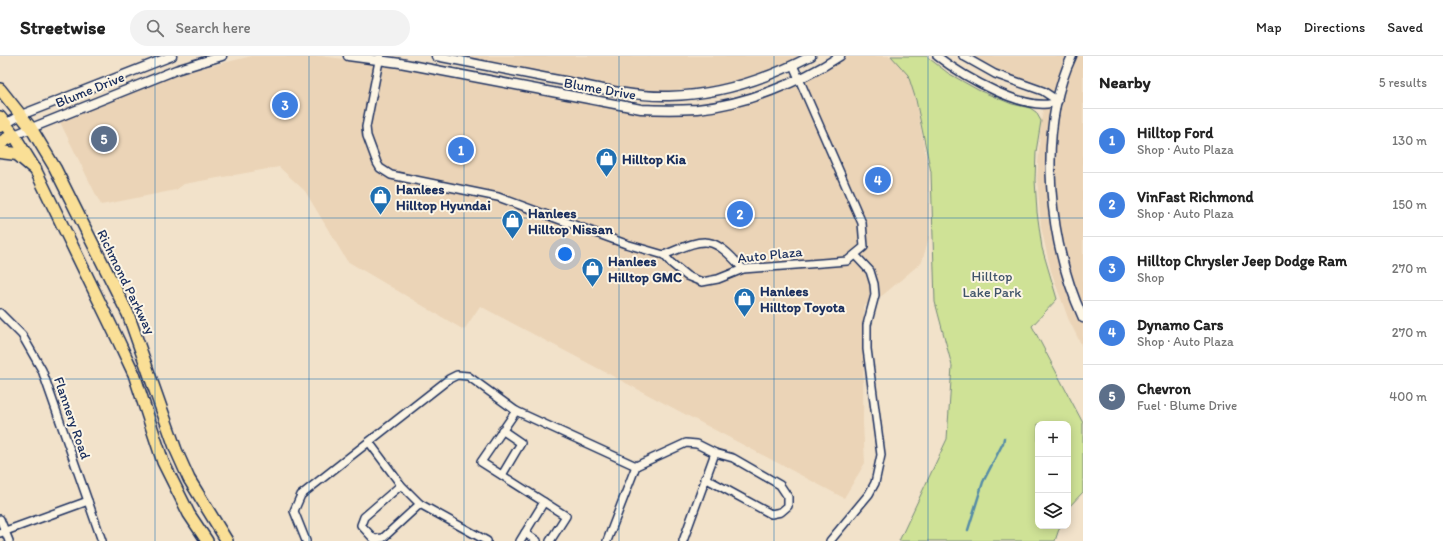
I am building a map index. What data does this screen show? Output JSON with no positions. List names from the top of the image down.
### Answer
{
  "streets": {
    "highway": ["Richmond Parkway"],
    "street": ["Blume Drive", "Auto Plaza", "Flannery Road"]
  },
  "crossings": [
    ["Blume Drive", "Auto Plaza"],
    ["Blume Drive", "Richmond Parkway"]
  ],
  "parks": ["Hilltop Lake Park"],
  "places": {
    "shop": [
      "Hilltop Kia",
      "Hanlees Hilltop Hyundai",
      "Hanlees Hilltop Nissan",
      "Hanlees Hilltop GMC",
      "Hanlees Hilltop Toyota"
    ]
  },
  "page": {
    "header": "Streetwise",
    "search": "Search here",
    "nav": ["Map", "Directions", "Saved"],
    "heading": ["Nearby", "5 results"],
    "pins": [
      "3",
      "5",
      "1",
      "4",
      "2"
    ],
    "list": [
      {
        "mark": "1",
        "name": "Hilltop Ford",
        "note": "Shop · Auto Plaza",
        "value": "130 m"
      },
      {
        "mark": "2",
        "name": "VinFast Richmond",
        "note": "Shop · Auto Plaza",
        "value": "150 m"
      },
      {
        "mark": "3",
        "name": "Hilltop Chrysler Jeep Dodge Ram",
        "note": "Shop",
        "value": "270 m"
      },
      {
        "mark": "4",
        "name": "Dynamo Cars",
        "note": "Shop · Auto Plaza",
        "value": "270 m"
      },
      {
        "mark": "5",
        "name": "Chevron",
        "note": "Fuel · Blume Drive",
        "value": "400 m"
      }
    ],
    "map_buttons": ["+", "−"]
  }
}
